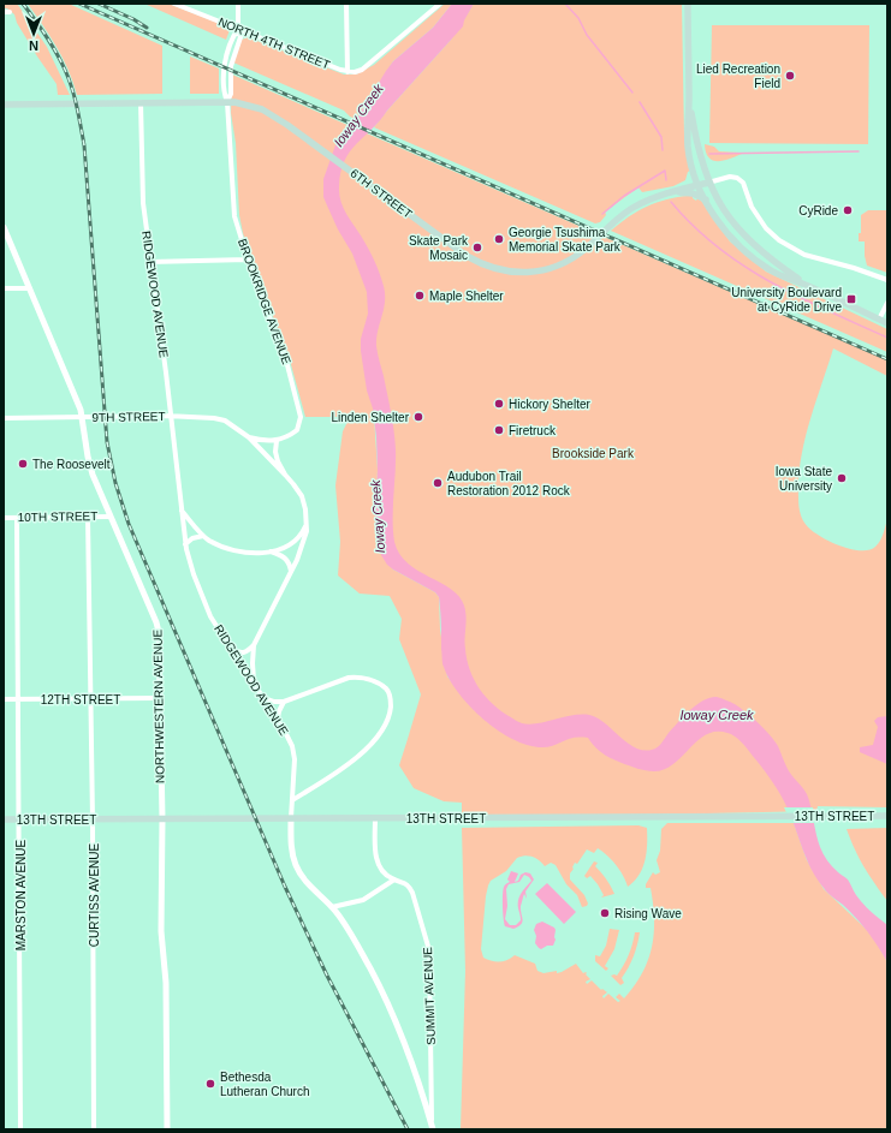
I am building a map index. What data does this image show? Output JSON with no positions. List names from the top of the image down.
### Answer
{
  "streets": {
    "main road": ["6TH STREET", "13TH STREET"],
    "street": [
      "NORTH 4TH STREET",
      "RIDGEWOOD AVENUE",
      "BROOKRIDGE AVENUE",
      "9TH STREET",
      "10TH STREET",
      "12TH STREET",
      "NORTHWESTERN AVENUE",
      "MARSTON AVENUE",
      "CURTISS AVENUE",
      "SUMMIT AVENUE"
    ]
  },
  "crossings": [
    ["NORTH 4TH STREET", "BROOKRIDGE AVENUE"],
    ["6TH STREET", "RIDGEWOOD AVENUE"],
    ["6TH STREET", "BROOKRIDGE AVENUE"],
    ["RIDGEWOOD AVENUE", "9TH STREET"],
    ["RIDGEWOOD AVENUE", "13TH STREET"],
    ["RIDGEWOOD AVENUE", "SUMMIT AVENUE"],
    ["BROOKRIDGE AVENUE", "9TH STREET"],
    ["9TH STREET", "NORTHWESTERN AVENUE"],
    ["10TH STREET", "NORTHWESTERN AVENUE"],
    ["10TH STREET", "MARSTON AVENUE"],
    ["10TH STREET", "CURTISS AVENUE"],
    ["12TH STREET", "NORTHWESTERN AVENUE"],
    ["12TH STREET", "MARSTON AVENUE"],
    ["12TH STREET", "CURTISS AVENUE"],
    ["NORTHWESTERN AVENUE", "13TH STREET"],
    ["13TH STREET", "MARSTON AVENUE"],
    ["13TH STREET", "CURTISS AVENUE"],
    ["13TH STREET", "SUMMIT AVENUE"]
  ],
  "water": ["Ioway Creek"],
  "parks": ["Brookside Park"],
  "places": {
    "other": [
      "Lied Recreation Field",
      "CyRide",
      "Georgie Tsushima Memorial Skate Park",
      "Skate Park Mosaic",
      "Maple Shelter",
      "Hickory Shelter",
      "Linden Shelter",
      "Firetruck",
      "The Roosevelt",
      "Iowa State University",
      "Audubon Trail Restoration 2012 Rock",
      "Rising Wave",
      "Bethesda Lutheran Church"
    ],
    "transit": ["University Boulevard at CyRide Drive"]
  },
  "north": "bottom"
}
